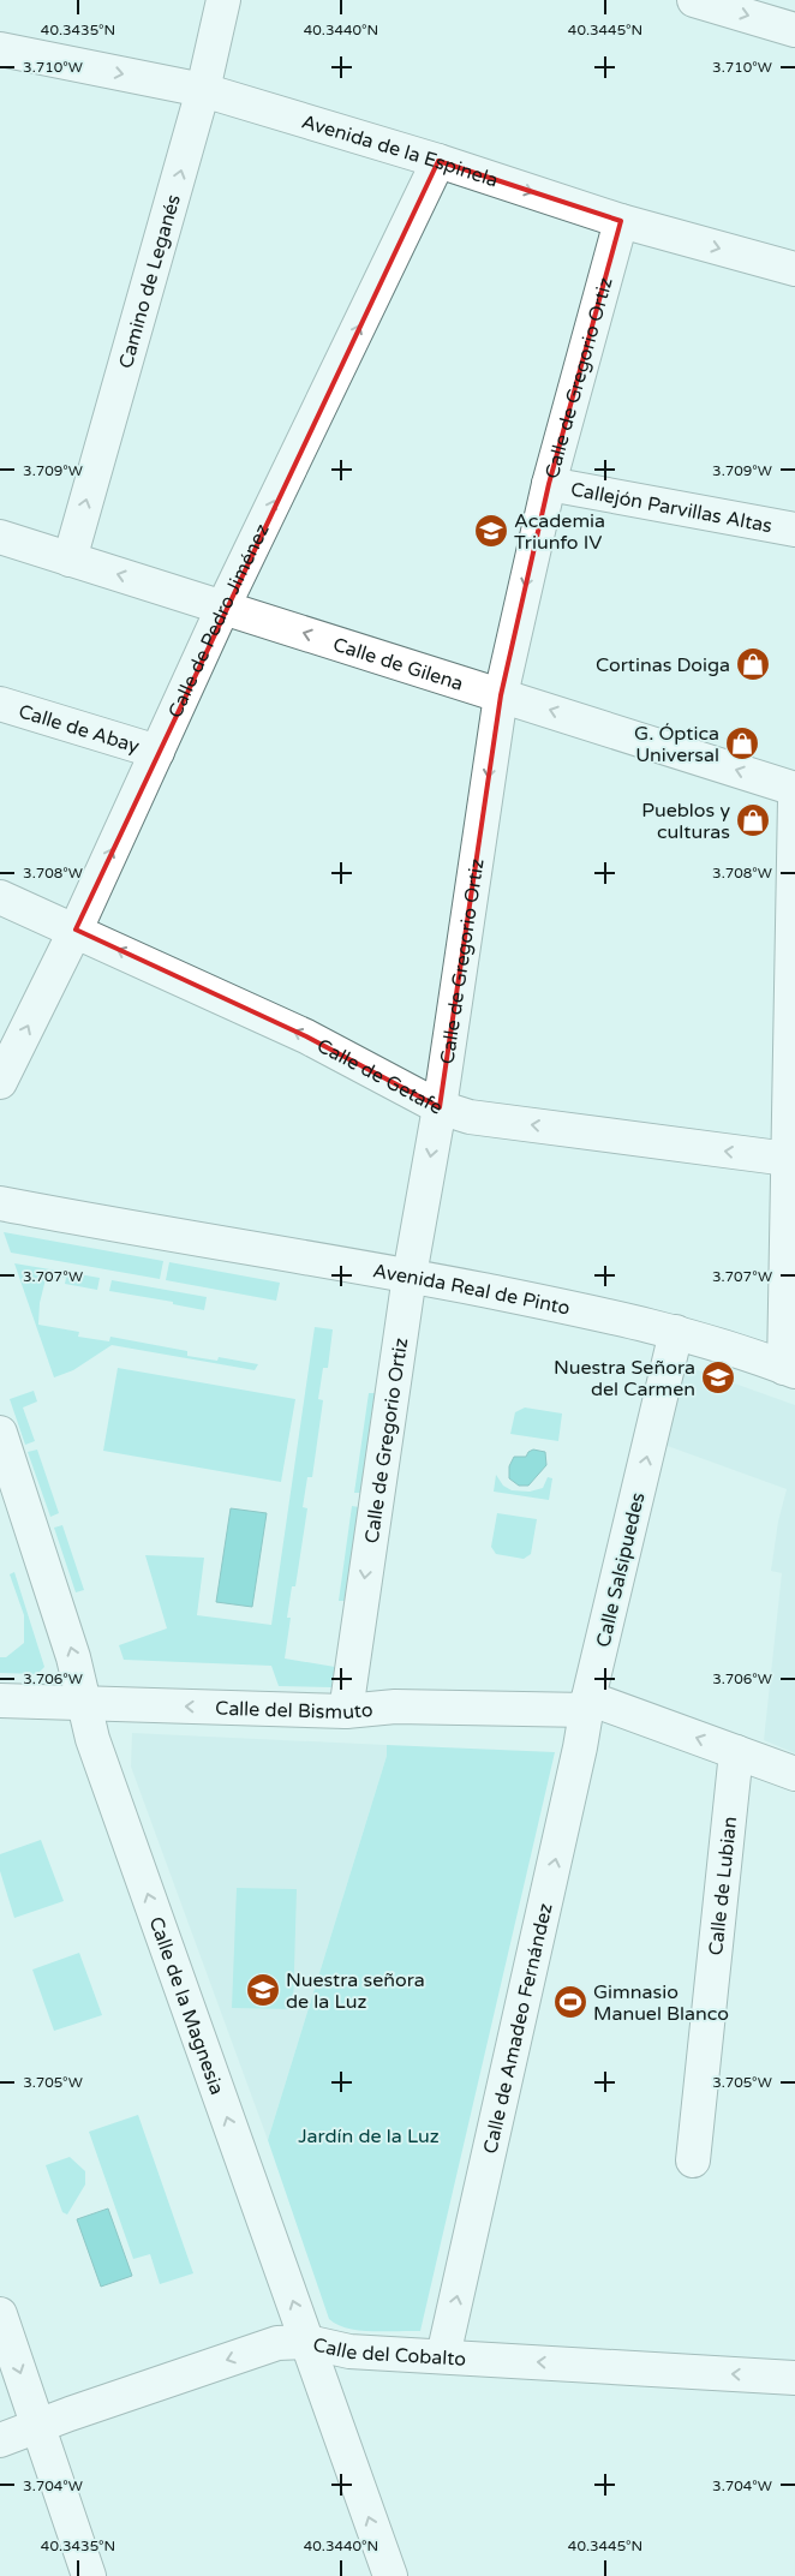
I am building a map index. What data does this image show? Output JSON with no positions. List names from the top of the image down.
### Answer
{
  "streets": {
    "street": [
      "Avenida de la Espinela",
      "Camino de Leganés",
      "Calle de Gregorio Ortiz",
      "Callejón Parvillas Altas",
      "Calle de Pedro Jiménez",
      "Calle de Gilena",
      "Calle de Abay",
      "Calle de Getafe",
      "Avenida Real de Pinto",
      "Calle Salsipuedes",
      "Calle del Bismuto",
      "Calle de Lubian",
      "Calle de la Magnesia",
      "Calle de Amadeo Fernández",
      "Calle del Cobalto"
    ]
  },
  "crossings": [
    ["Avenida de la Espinela", "Camino de Leganés"],
    ["Avenida de la Espinela", "Calle de Gregorio Ortiz"],
    ["Avenida de la Espinela", "Calle de Pedro Jiménez"],
    ["Camino de Leganés", "Calle de Gilena"],
    ["Calle de Gregorio Ortiz", "Callejón Parvillas Altas"],
    ["Calle de Gregorio Ortiz", "Calle de Gilena"],
    ["Calle de Gregorio Ortiz", "Calle de Getafe"],
    ["Calle de Gregorio Ortiz", "Avenida Real de Pinto"],
    ["Calle de Gregorio Ortiz", "Calle del Bismuto"],
    ["Calle de Pedro Jiménez", "Calle de Gilena"],
    ["Calle de Pedro Jiménez", "Calle de Abay"],
    ["Calle de Pedro Jiménez", "Calle de Getafe"],
    ["Avenida Real de Pinto", "Calle Salsipuedes"],
    ["Calle Salsipuedes", "Calle del Bismuto"],
    ["Calle Salsipuedes", "Calle de Amadeo Fernández"],
    ["Calle del Bismuto", "Calle de la Magnesia"],
    ["Calle del Bismuto", "Calle de Amadeo Fernández"],
    ["Calle de la Magnesia", "Calle del Cobalto"],
    ["Calle de Amadeo Fernández", "Calle del Cobalto"]
  ],
  "one_way": [
    "Avenida de la Espinela",
    "Camino de Leganés",
    "Calle de Gregorio Ortiz",
    "Calle de Pedro Jiménez",
    "Calle de Gilena",
    "Calle de Getafe",
    "Calle Salsipuedes",
    "Calle del Bismuto",
    "Calle de la Magnesia",
    "Calle de Amadeo Fernández",
    "Calle del Cobalto"
  ],
  "parks": ["Jardín de la Luz"],
  "places": {
    "school or university": ["Academia Triunfo IV", "Nuestra Señora del Carmen", "Nuestra señora de la Luz"],
    "shop": ["Cortinas Doiga", "G. Óptica Universal", "Pueblos y culturas"],
    "sports": ["Gimnasio Manuel Blanco"]
  },
  "coordinates": [
    "40.3435°N",
    "40.3440°N",
    "40.3445°N",
    "3.710°W",
    "3.709°W",
    "3.708°W",
    "3.707°W",
    "3.706°W",
    "3.705°W",
    "3.704°W"
  ]
}
